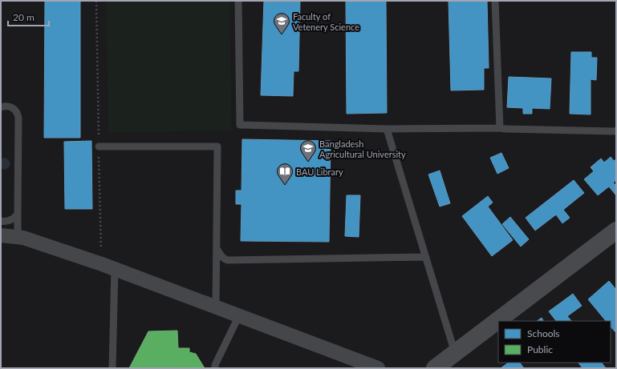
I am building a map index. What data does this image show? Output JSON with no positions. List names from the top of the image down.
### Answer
{
  "places": {
    "school or university": ["Faculty of Vetenery Science", "Bangladesh Agricultural University"],
    "library": ["BAU Library"]
  },
  "legend": ["Schools", "Public"],
  "scale_bar": "20 m"
}
